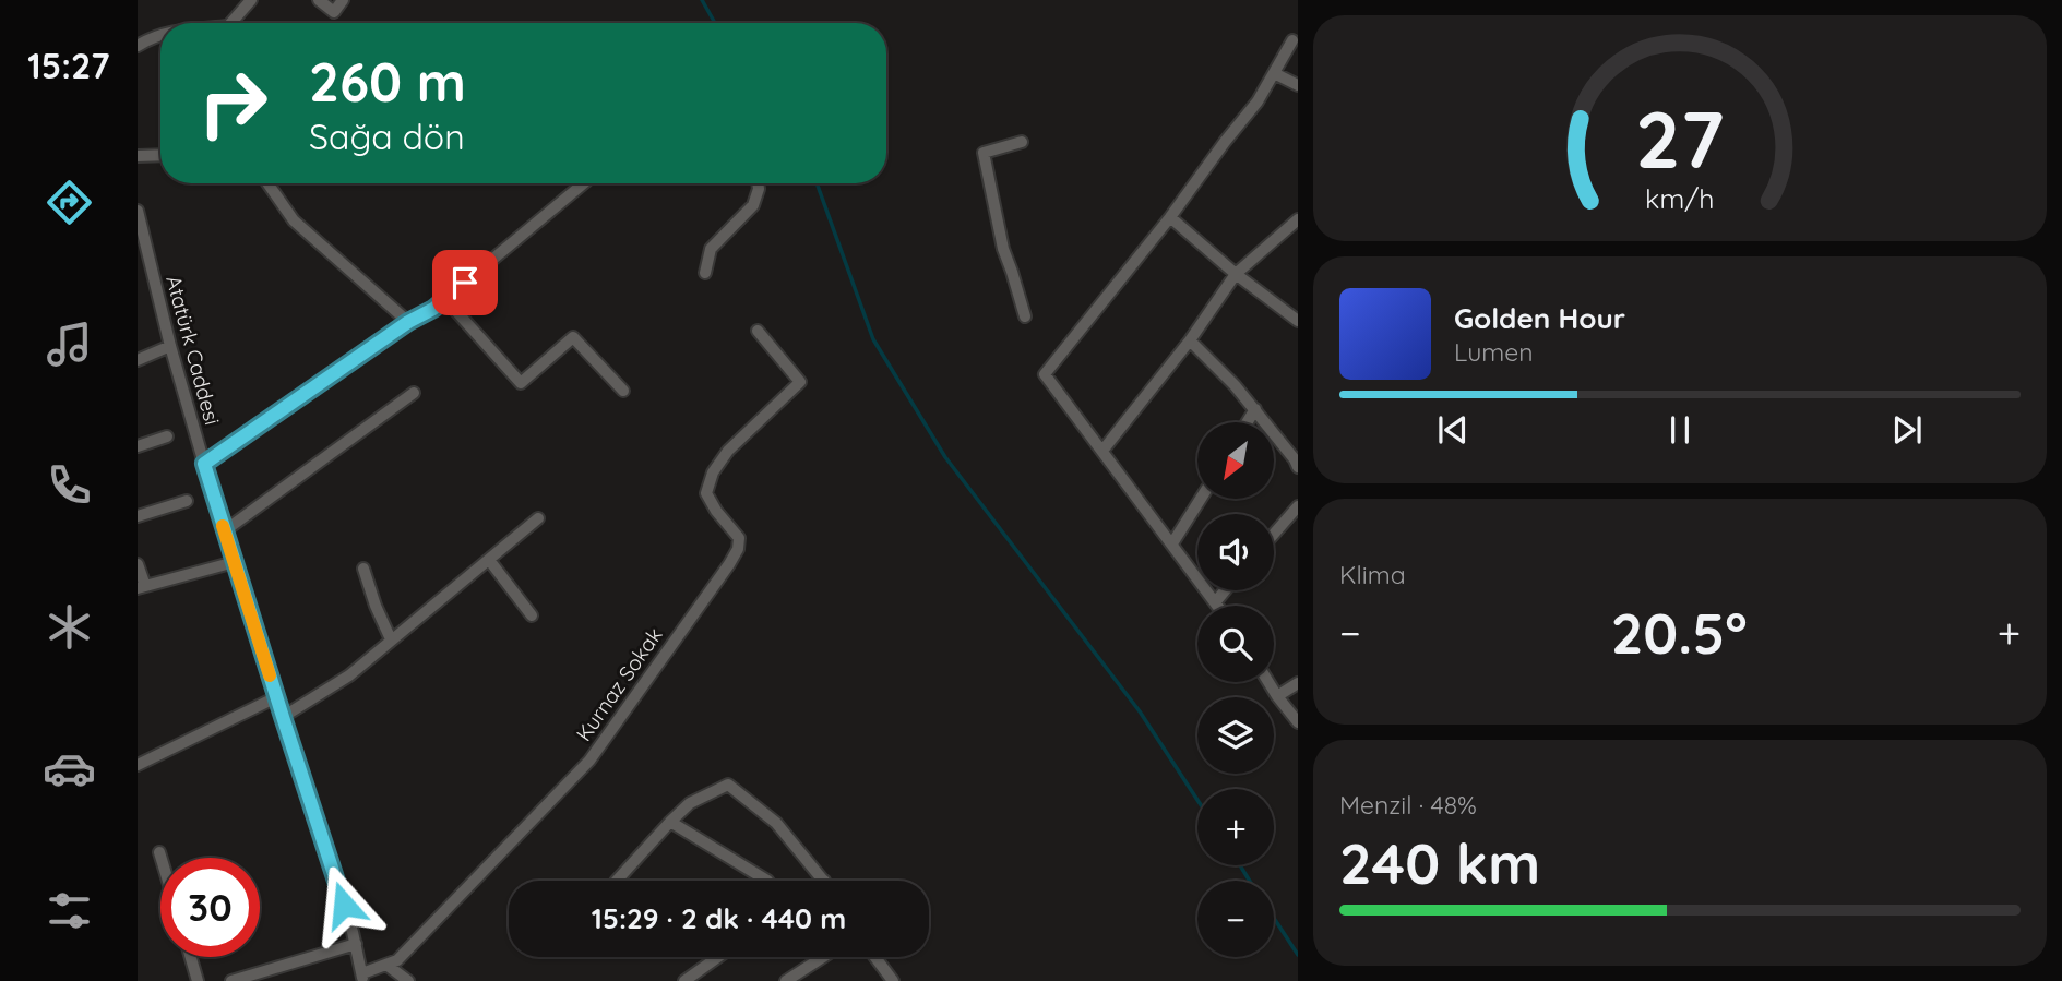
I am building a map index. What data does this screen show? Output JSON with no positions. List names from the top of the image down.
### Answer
{
  "streets": {
    "street": ["Atatürk Caddesi", "Kurnaz Sokak"]
  },
  "crossings": [
    ["Atatürk Caddesi", "Kurnaz Sokak"]
  ],
  "north": "bottom left",
  "page": {
    "tabs": "15:27",
    "turn": ["260 m", "Sağa dön"],
    "song": ["Golden Hour", "Lumen"],
    "map_buttons": ["+", "−"],
    "tile": [
      "Klima",
      ["Menzil · 48%", "240 km"]
    ],
    "heat": ["−", "20.5°", "+"],
    "limit": "30",
    "trip": "15:29 · 2 dk · 440 m",
    "gauge": ["27", "km/h"]
  }
}
